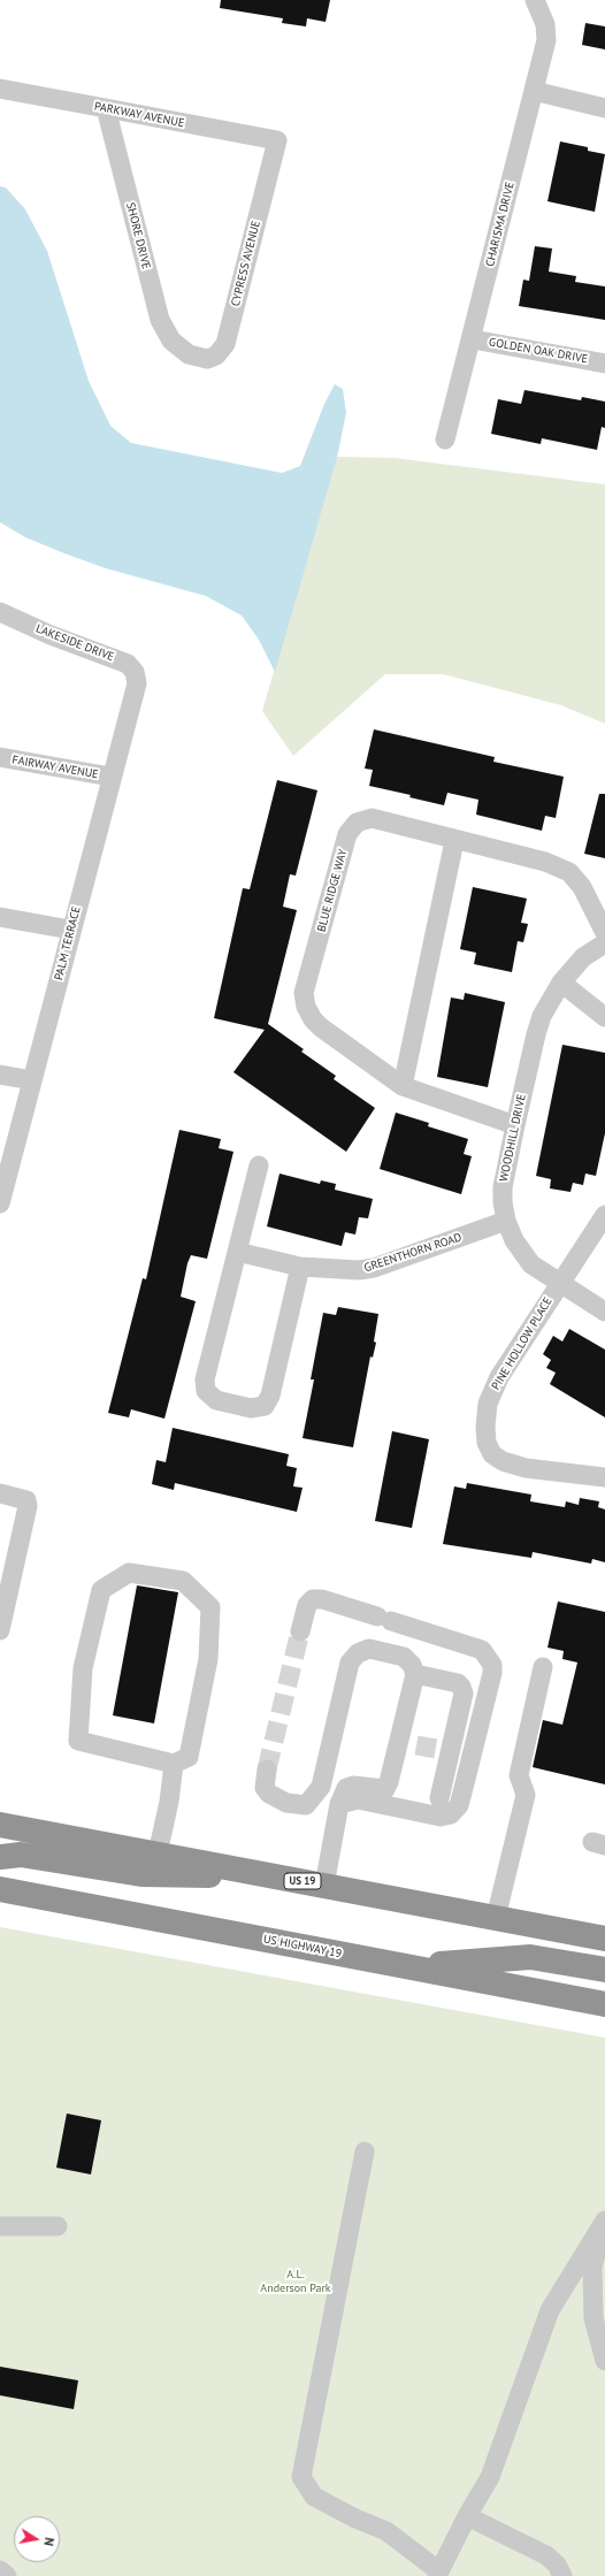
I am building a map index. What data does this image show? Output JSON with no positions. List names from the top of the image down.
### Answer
{
  "streets": {
    "highway": ["US 19", "US HIGHWAY 19"],
    "street": [
      "PARKWAY AVENUE",
      "CHARISMA DRIVE",
      "SHORE DRIVE",
      "CYPRESS AVENUE",
      "GOLDEN OAK DRIVE",
      "LAKESIDE DRIVE",
      "FAIRWAY AVENUE",
      "BLUE RIDGE WAY",
      "PALM TERRACE",
      "WOODHILL DRIVE",
      "GREENTHORN ROAD",
      "PINE HOLLOW PLACE"
    ]
  },
  "crossings": [
    ["PARKWAY AVENUE", "SHORE DRIVE"],
    ["PARKWAY AVENUE", "CYPRESS AVENUE"],
    ["CHARISMA DRIVE", "GOLDEN OAK DRIVE"],
    ["SHORE DRIVE", "CYPRESS AVENUE"],
    ["LAKESIDE DRIVE", "PALM TERRACE"],
    ["FAIRWAY AVENUE", "PALM TERRACE"],
    ["BLUE RIDGE WAY", "WOODHILL DRIVE"],
    ["WOODHILL DRIVE", "GREENTHORN ROAD"],
    ["WOODHILL DRIVE", "PINE HOLLOW PLACE"]
  ],
  "parks": ["A.L. Anderson Park"],
  "north": "right"
}
